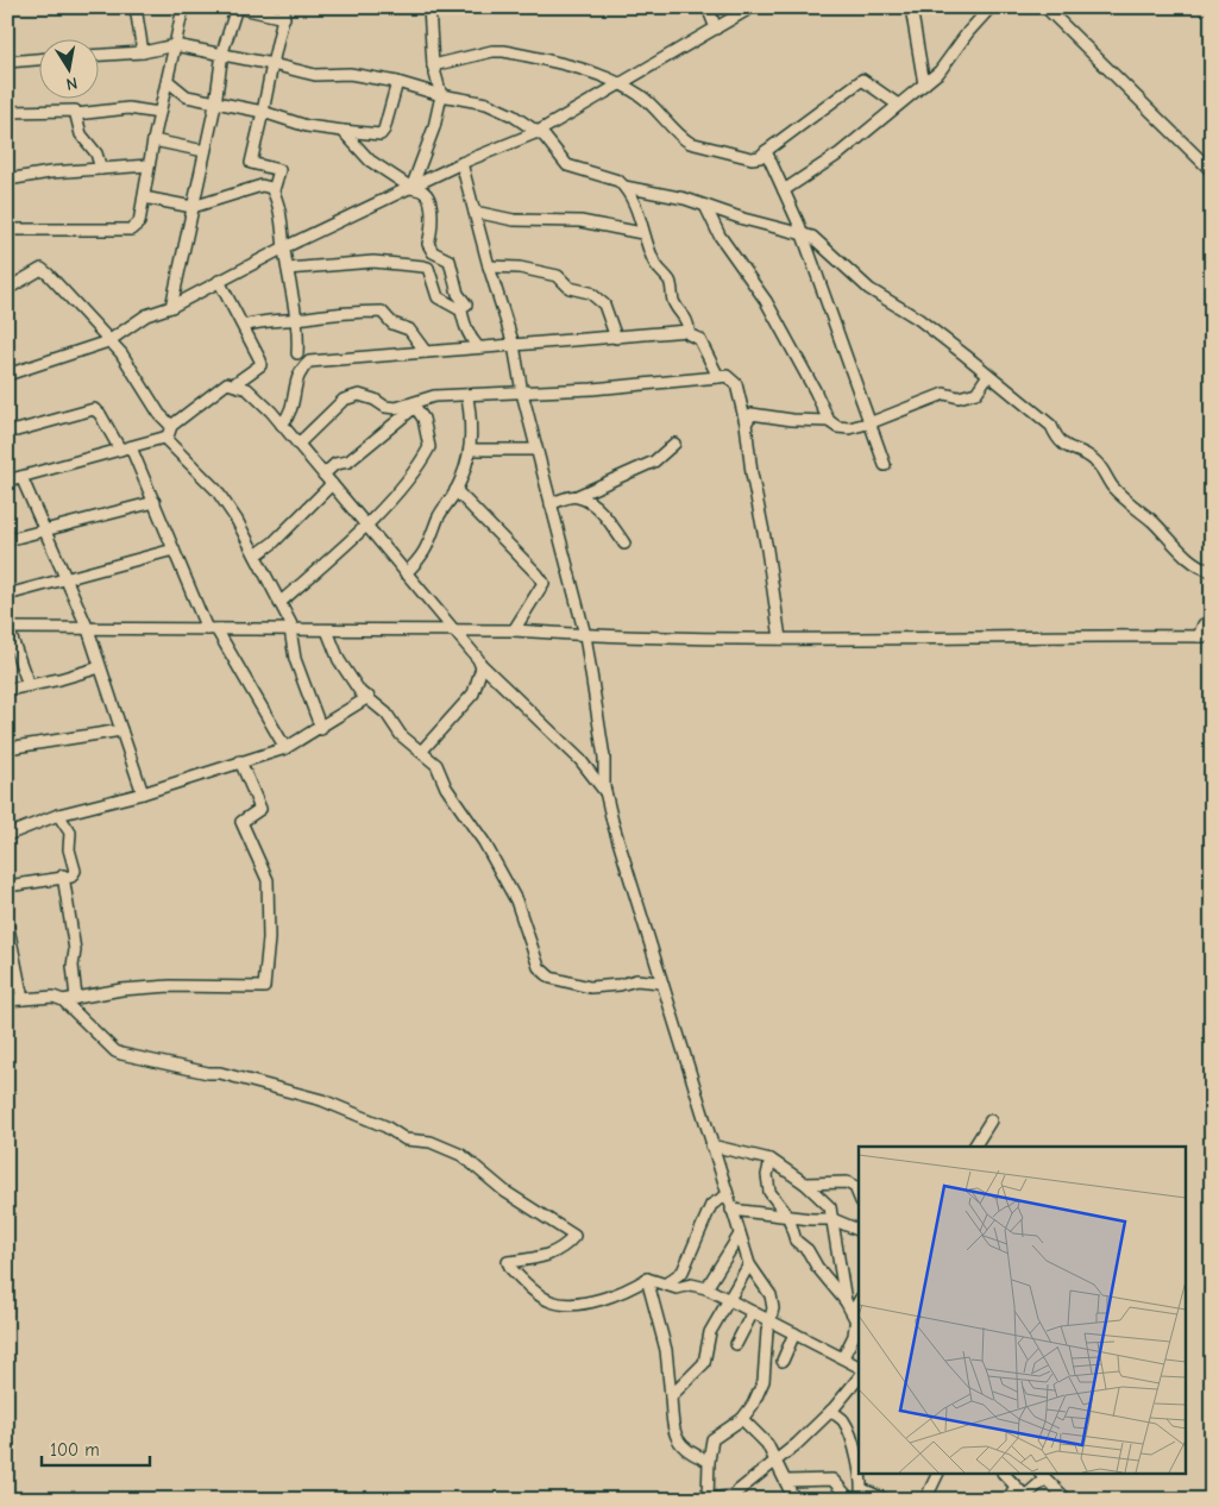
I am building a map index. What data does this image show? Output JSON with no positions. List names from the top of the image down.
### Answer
{
  "scale_bar": "100 m",
  "north": "bottom"
}
